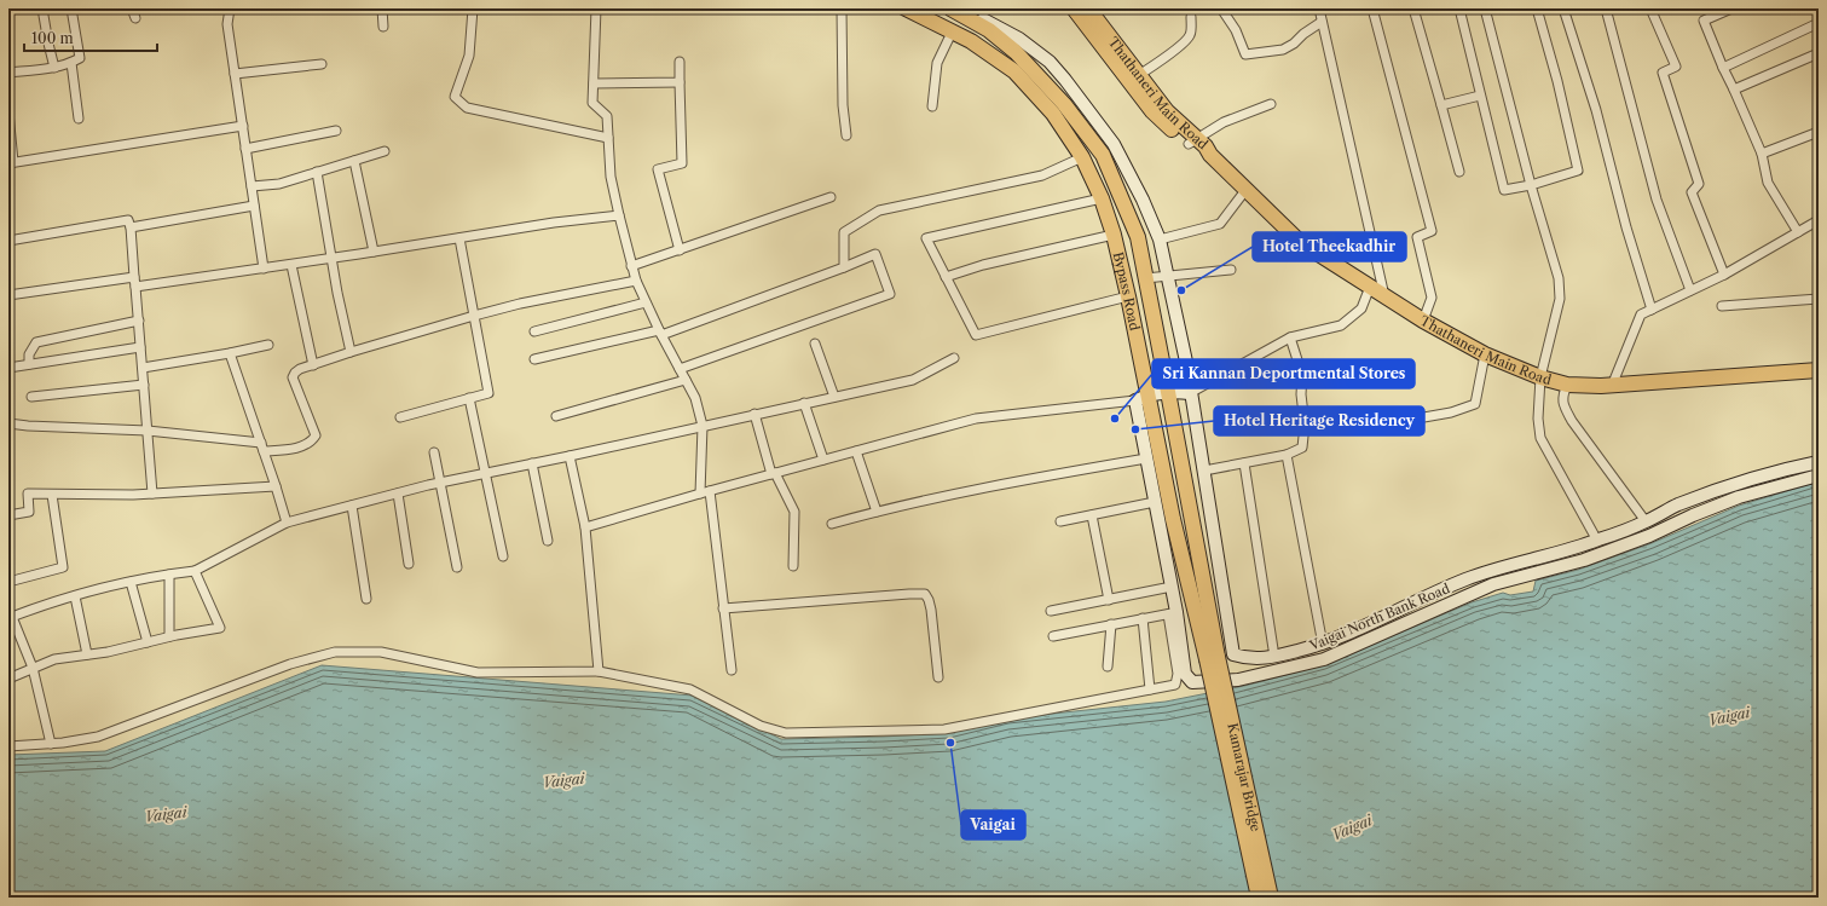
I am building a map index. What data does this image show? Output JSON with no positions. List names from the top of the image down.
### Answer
{
  "streets": {
    "main road": [
      "Thathaneri Main Road",
      "Bypass Road",
      "Vaigai North Bank Road",
      "Kamarajar Bridge"
    ]
  },
  "crossings": [
    ["Bypass Road", "Vaigai North Bank Road"],
    ["Bypass Road", "Kamarajar Bridge"]
  ],
  "water": ["Vaigai"],
  "places": [
    "Hotel Theekadhir",
    "Sri Kannan Deportmental Stores",
    "Hotel Heritage Residency",
    "Vaigai"
  ],
  "scale_bar": "100 m"
}
